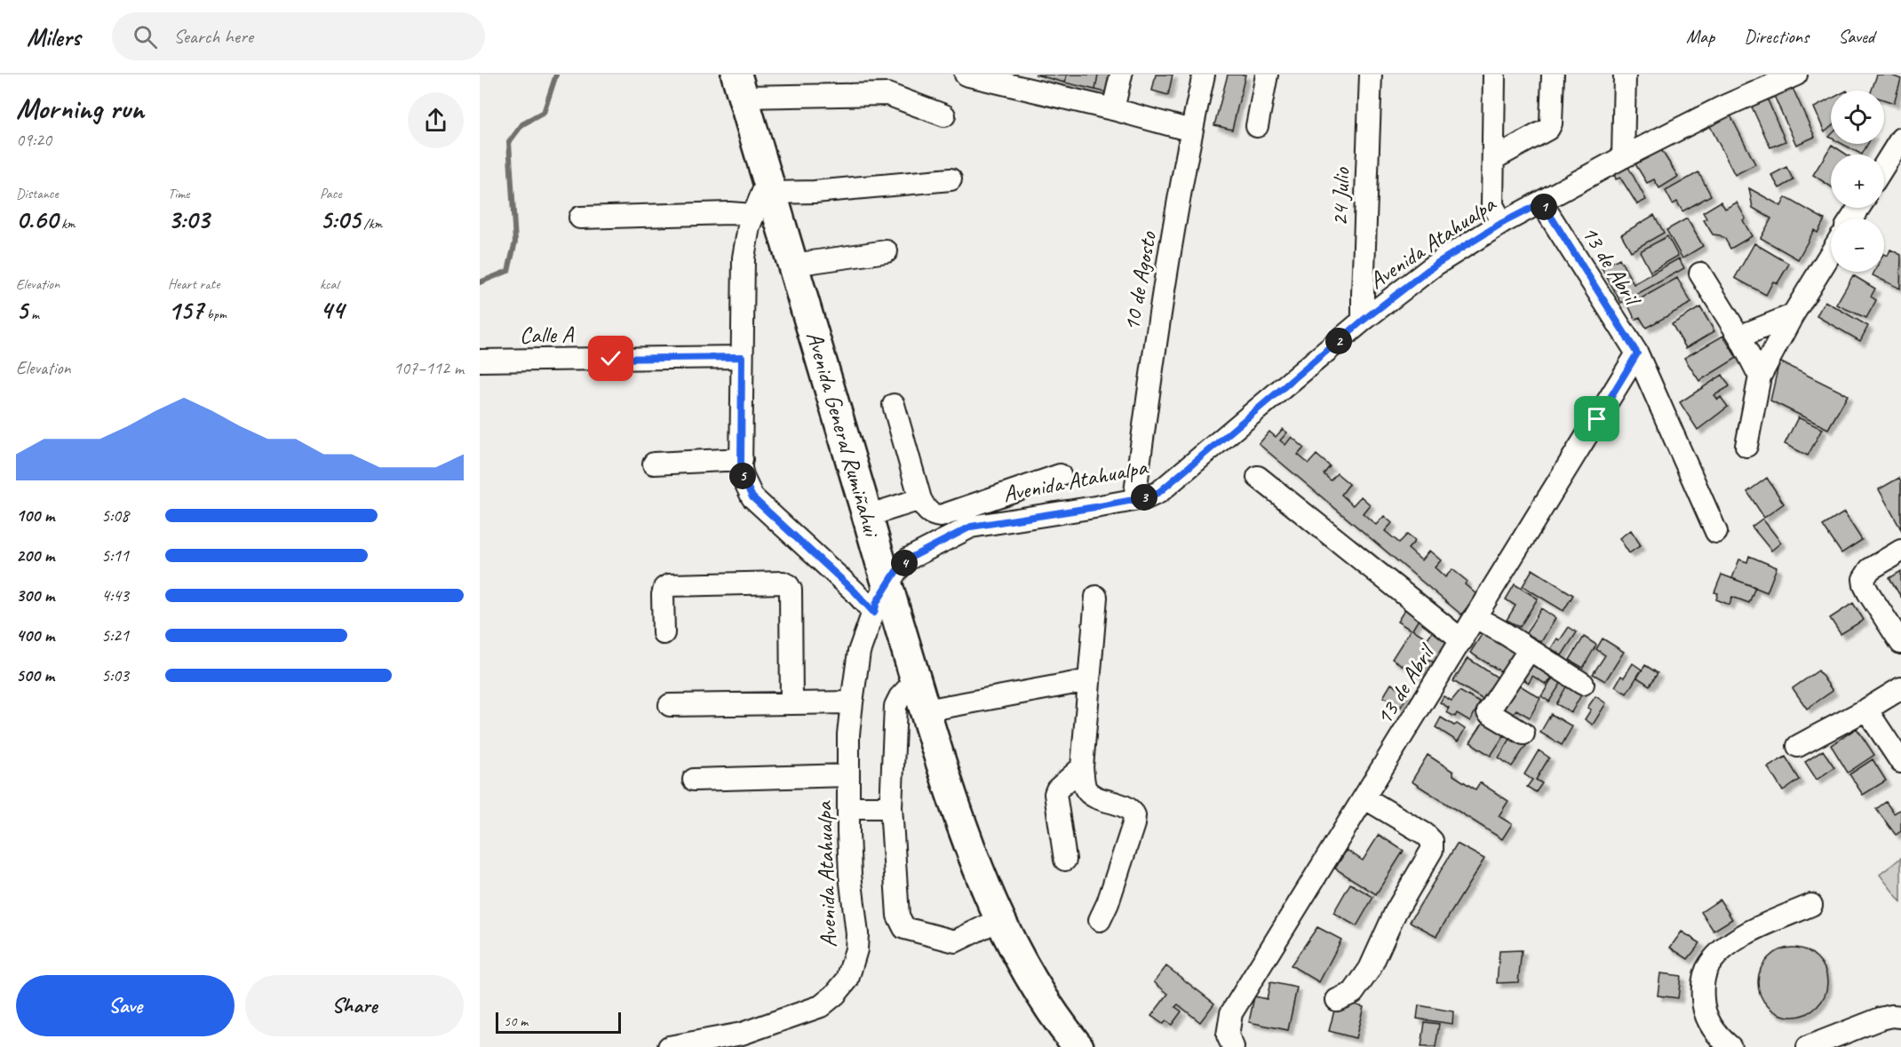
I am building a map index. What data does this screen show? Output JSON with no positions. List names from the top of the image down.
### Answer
{
  "streets": {
    "highway": ["Avenida General Rumiñahui"],
    "street": [
      "24 Julio",
      "Avenida Atahualpa",
      "13 de Abril",
      "10 de Agosto",
      "Calle A"
    ]
  },
  "crossings": [
    ["24 Julio", "Avenida Atahualpa"],
    ["Avenida Atahualpa", "13 de Abril"],
    ["Avenida Atahualpa", "10 de Agosto"],
    ["Avenida Atahualpa", "Avenida General Rumiñahui"]
  ],
  "scale_bar": "50 m",
  "page": {
    "header": "Milers",
    "search": "Search here",
    "nav": ["Map", "Directions", "Saved"],
    "heading": ["Morning run", "09:20"],
    "map_buttons": ["+", "−"],
    "stats": [
      ["Distance", "0.60 km"],
      ["Time", "3:03"],
      ["Pace", "5:05 /km"],
      ["Elevation", "5 m"],
      ["Heart rate", "157 bpm"],
      ["kcal", "44"]
    ],
    "pins": [
      "1",
      "2",
      "5",
      "3",
      "4"
    ],
    "chart": ["Elevation", "107–112 m"],
    "list": [
      {
        "name": "100 m",
        "note": "5:08"
      },
      {
        "name": "200 m",
        "note": "5:11"
      },
      {
        "name": "300 m",
        "note": "4:43"
      },
      {
        "name": "400 m",
        "note": "5:21"
      },
      {
        "name": "500 m",
        "note": "5:03"
      }
    ],
    "buttons": ["Save", "Share"],
    "scale": "50 m"
  }
}
